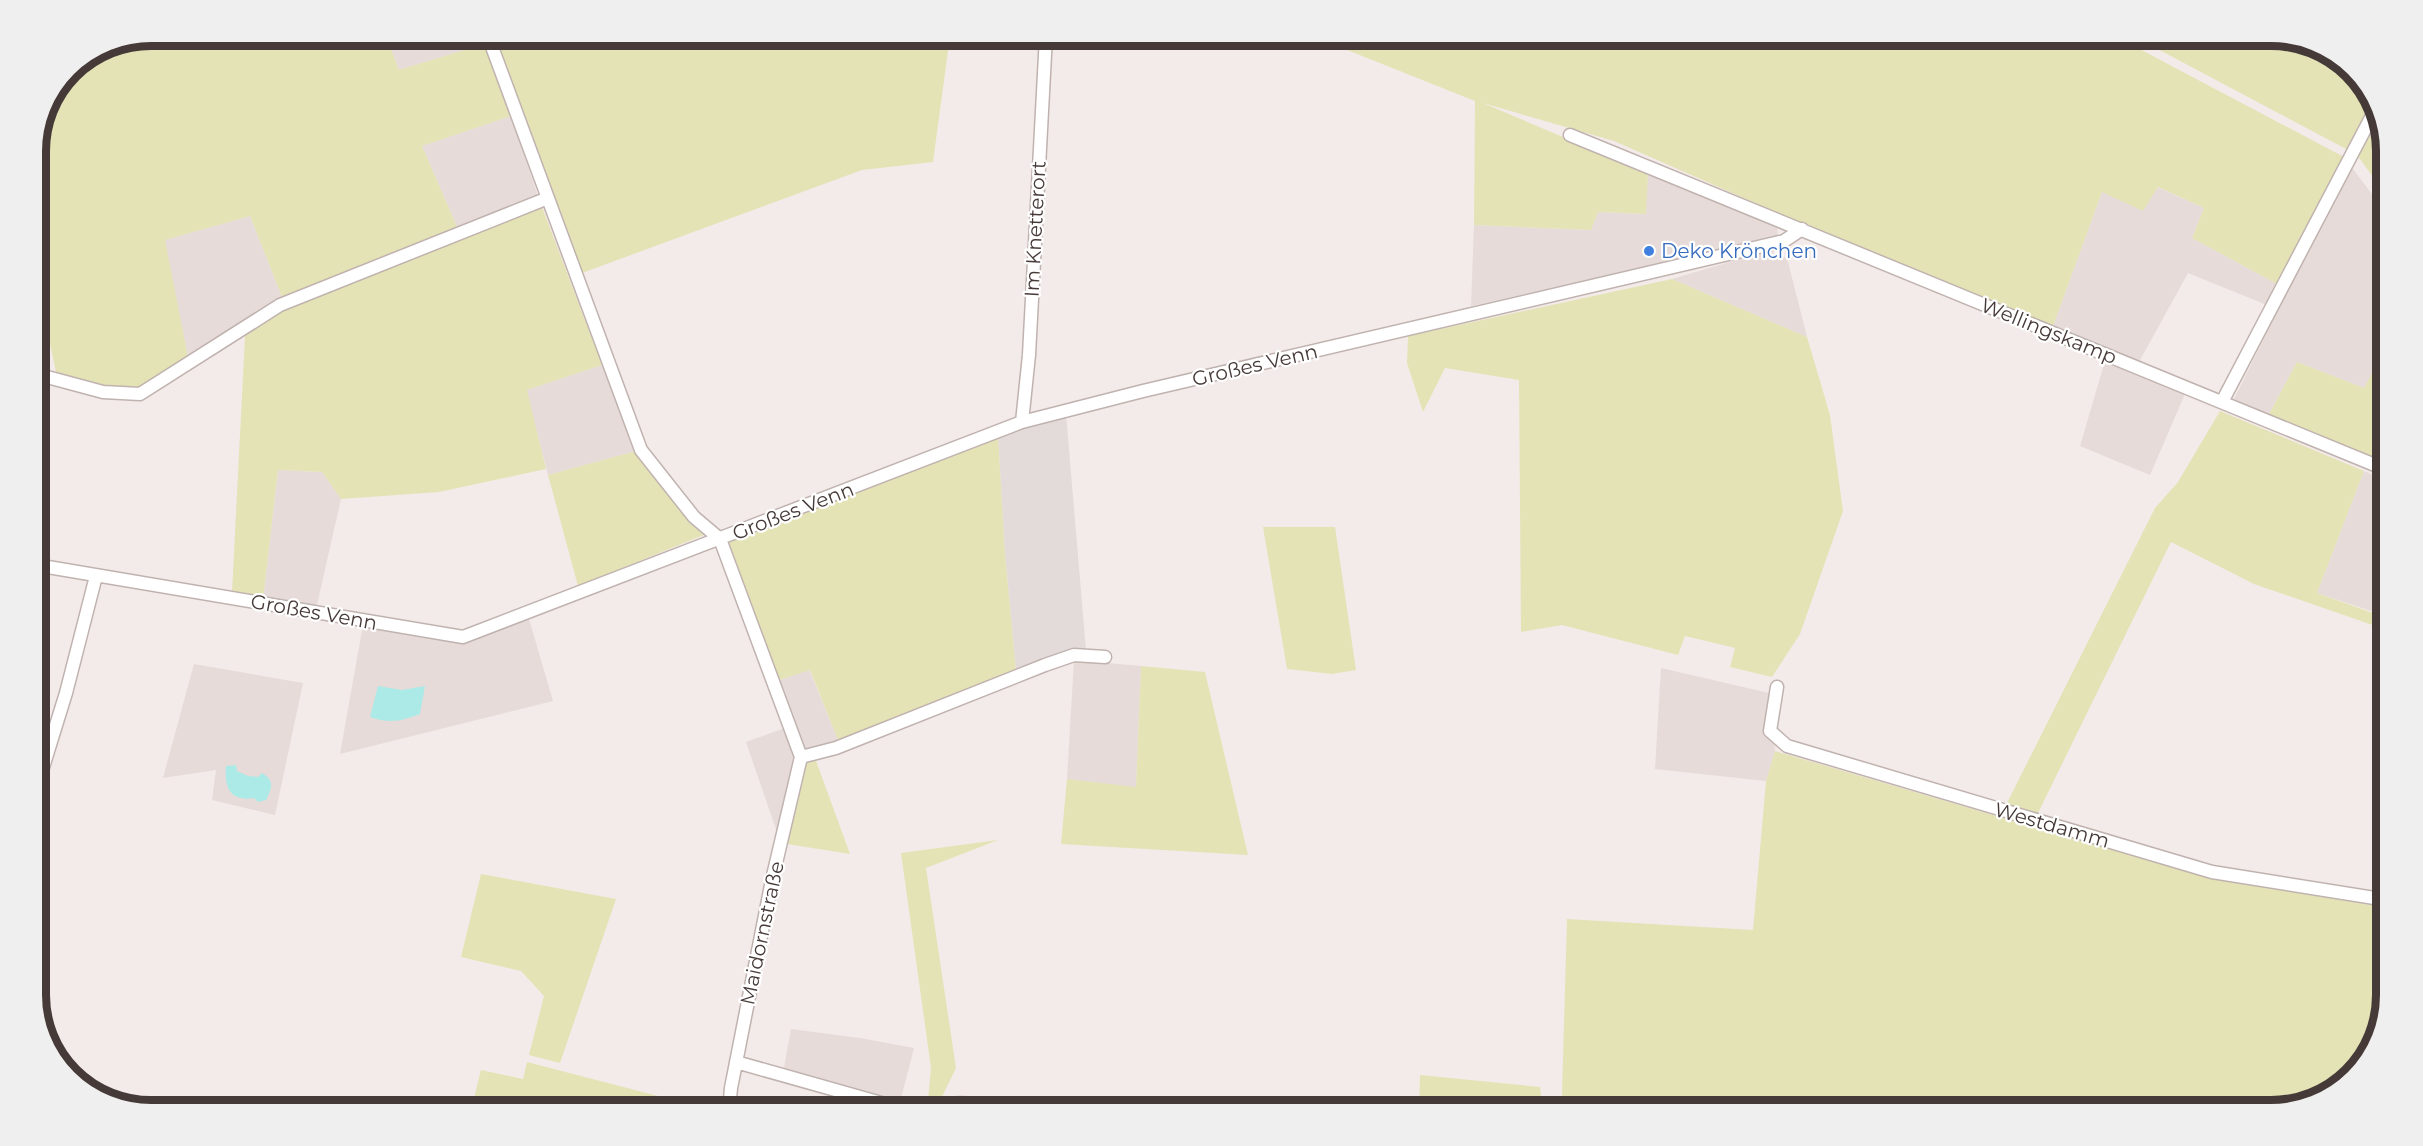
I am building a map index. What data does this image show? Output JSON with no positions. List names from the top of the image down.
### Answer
{
  "streets": {
    "street": [
      "Im Knetterort",
      "Wellingskamp",
      "Großes Venn",
      "Westdamm",
      "Maidornstraße"
    ]
  },
  "crossings": [
    ["Im Knetterort", "Großes Venn"],
    ["Wellingskamp", "Großes Venn"]
  ],
  "places": ["Deko Krönchen"]
}
